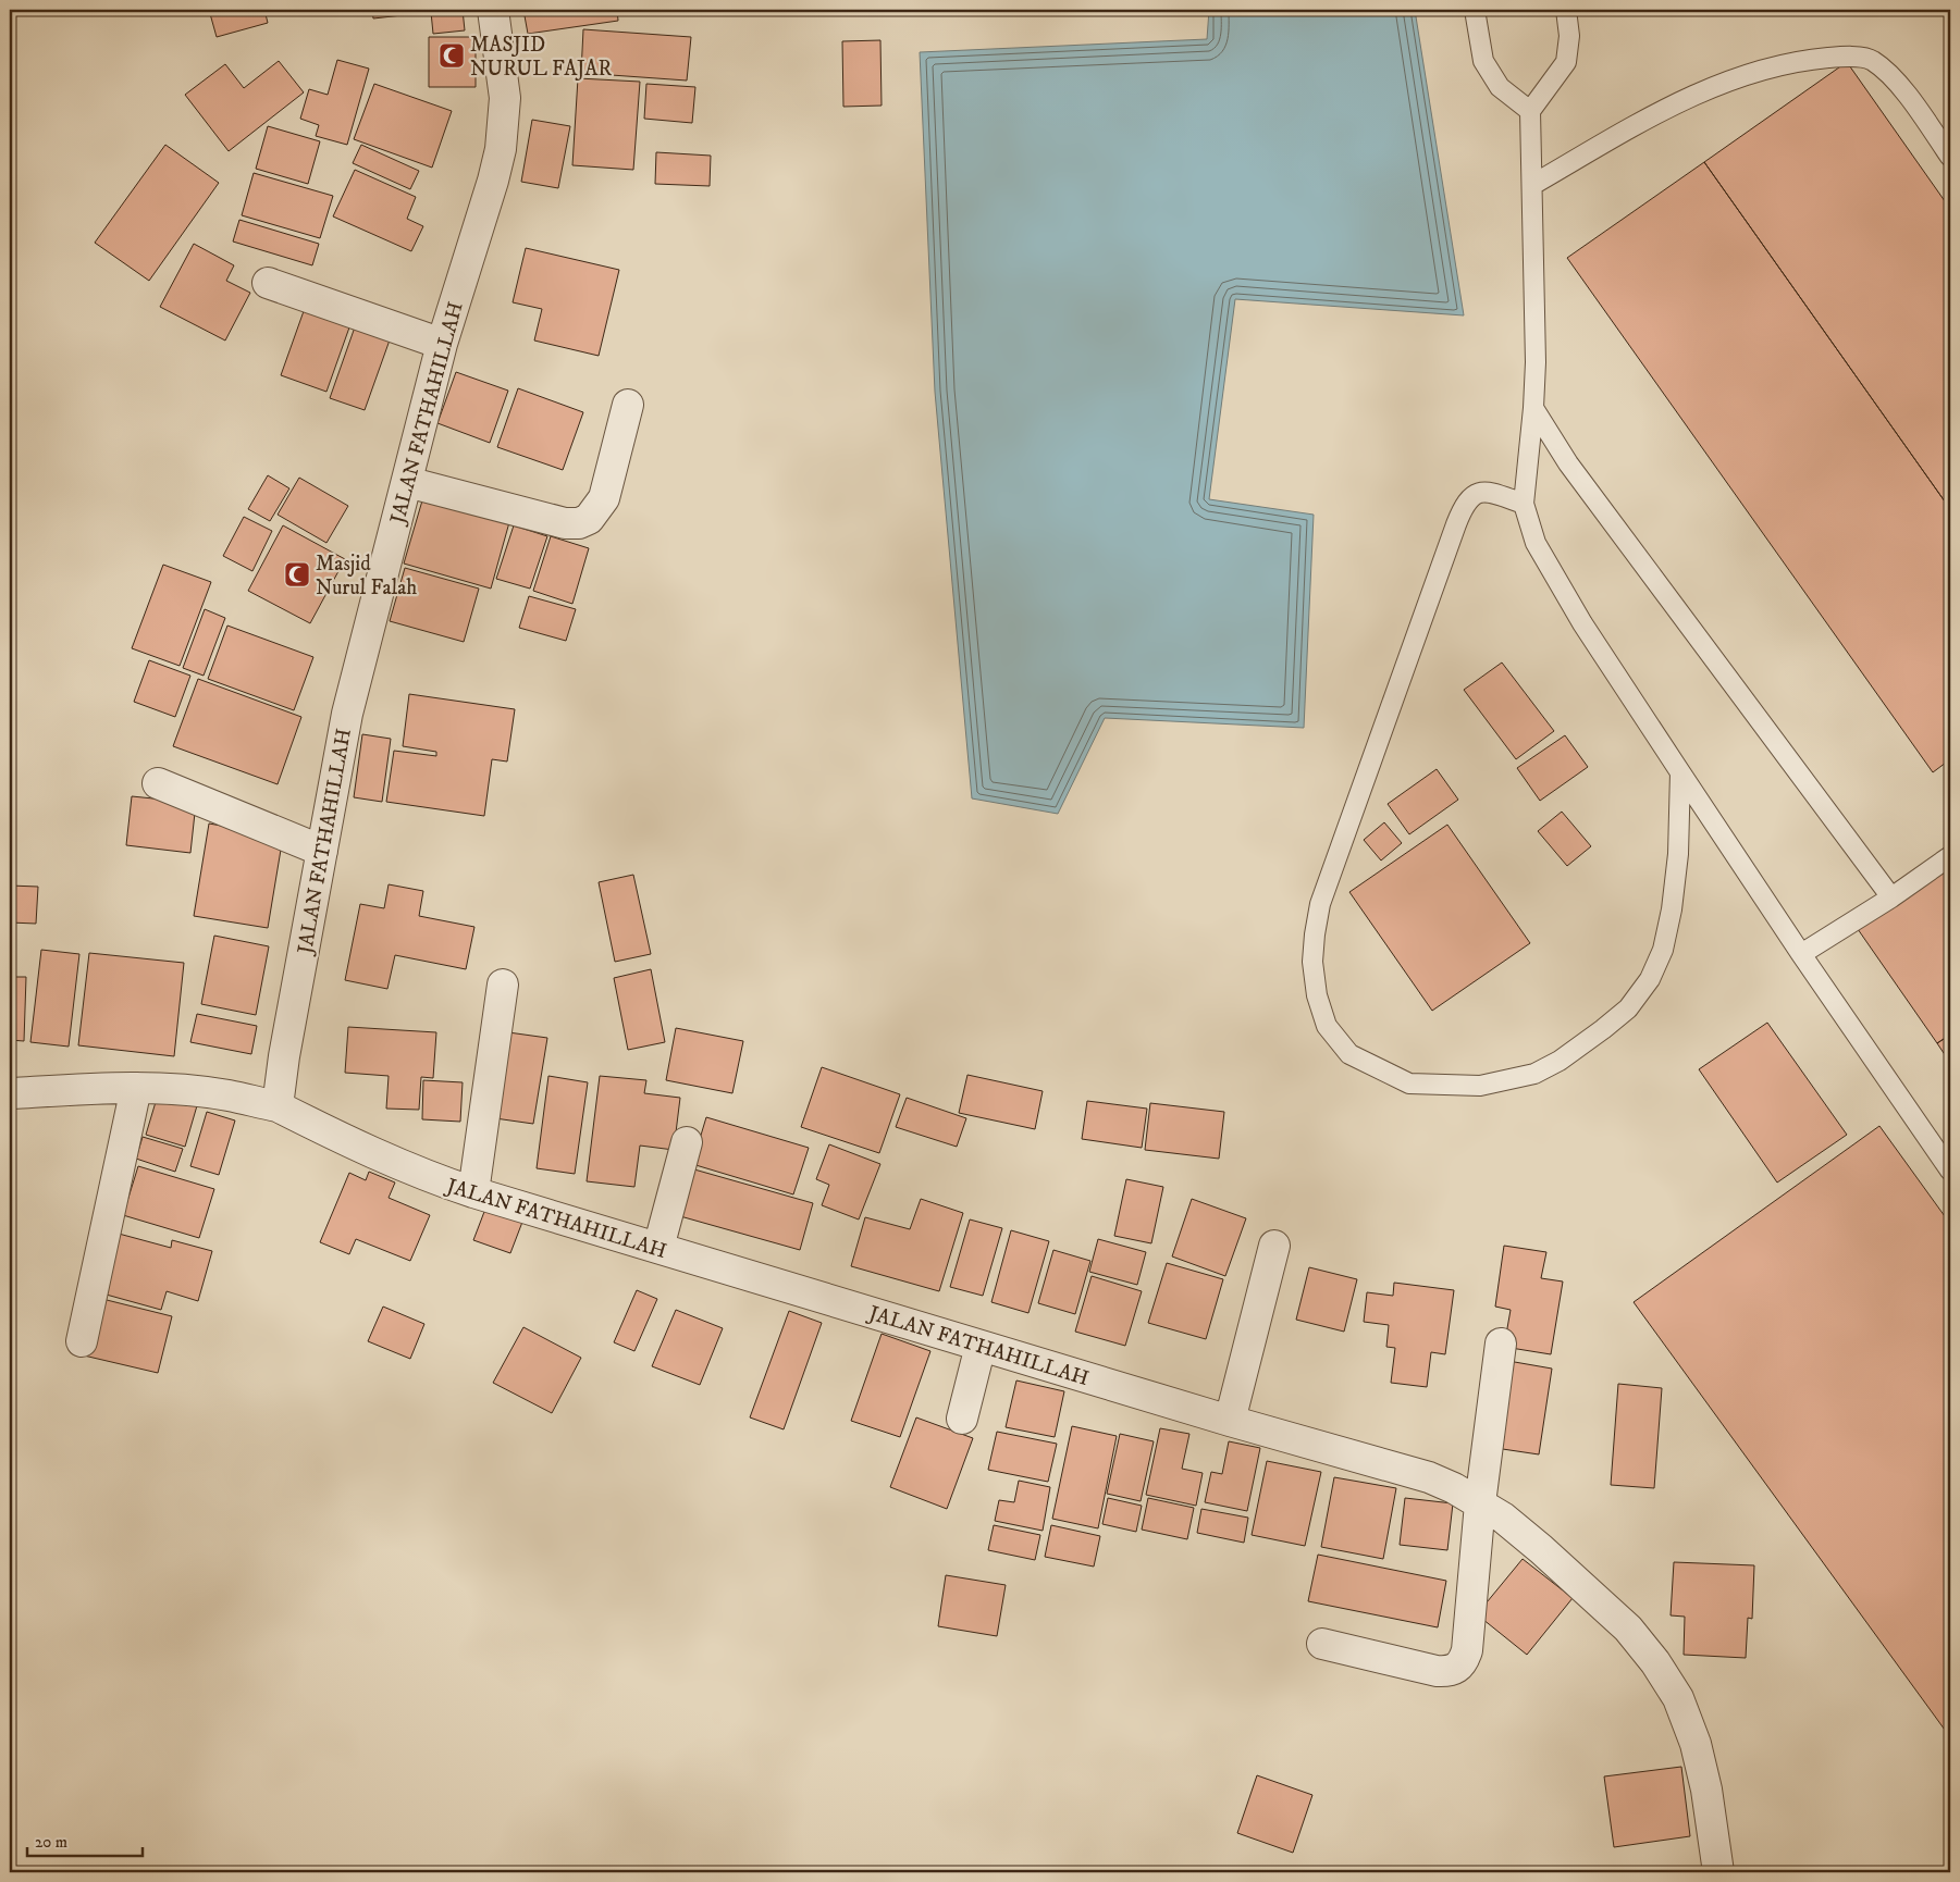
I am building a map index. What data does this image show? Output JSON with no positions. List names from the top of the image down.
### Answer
{
  "streets": {
    "street": ["JALAN FATHAHILLAH"]
  },
  "places": {
    "mosque": ["MASJID NURUL FAJAR", "Masjid Nurul Falah"]
  },
  "scale_bar": "20 m"
}
